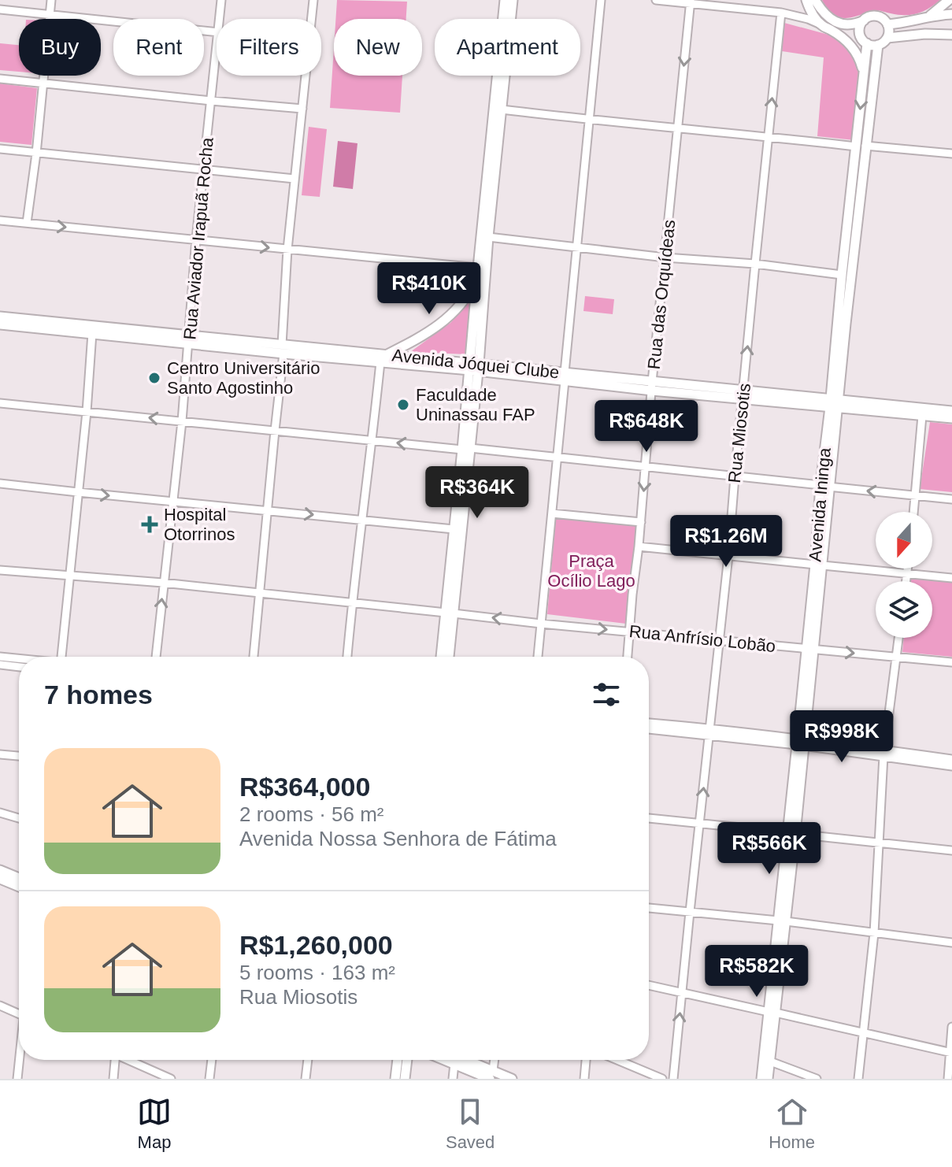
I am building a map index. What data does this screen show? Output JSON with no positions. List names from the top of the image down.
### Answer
{
  "streets": {
    "main road": ["Avenida Jóquei Clube", "Avenida Ininga"],
    "street": [
      "Rua Aviador Irapuã Rocha",
      "Rua das Orquídeas",
      "Rua Miosotis",
      "Rua Anfrísio Lobão"
    ]
  },
  "crossings": [
    ["Rua Aviador Irapuã Rocha", "Avenida Jóquei Clube"],
    ["Rua Aviador Irapuã Rocha", "Rua Anfrísio Lobão"],
    ["Rua das Orquídeas", "Avenida Jóquei Clube"],
    ["Rua das Orquídeas", "Rua Anfrísio Lobão"],
    ["Avenida Jóquei Clube", "Rua Miosotis"],
    ["Avenida Jóquei Clube", "Avenida Ininga"],
    ["Rua Miosotis", "Rua Anfrísio Lobão"],
    ["Avenida Ininga", "Rua Anfrísio Lobão"]
  ],
  "one_way": ["Rua Miosotis"],
  "parks": ["Praça Ocílio Lago"],
  "places": {
    "other": ["Centro Universitário Santo Agostinho", "Faculdade Uninassau FAP"],
    "health": ["Hospital Otorrinos"]
  },
  "north": "bottom",
  "page": {
    "chip": [
      "Buy",
      "Rent",
      "Filters",
      "New",
      "Apartment"
    ],
    "price": [
      "R$410K",
      "R$648K",
      "R$364K",
      "R$1.26M",
      "R$998K",
      "R$566K",
      "R$582K"
    ],
    "heading": "7 homes",
    "list": [
      {
        "name": "R$364,000",
        "note": "2 rooms · 56 m² · Avenida Nossa Senhora de Fátima"
      },
      {
        "name": "R$1,260,000",
        "note": "5 rooms · 163 m² · Rua Miosotis"
      }
    ],
    "tabs": ["Map", "Saved", "Home"]
  }
}
